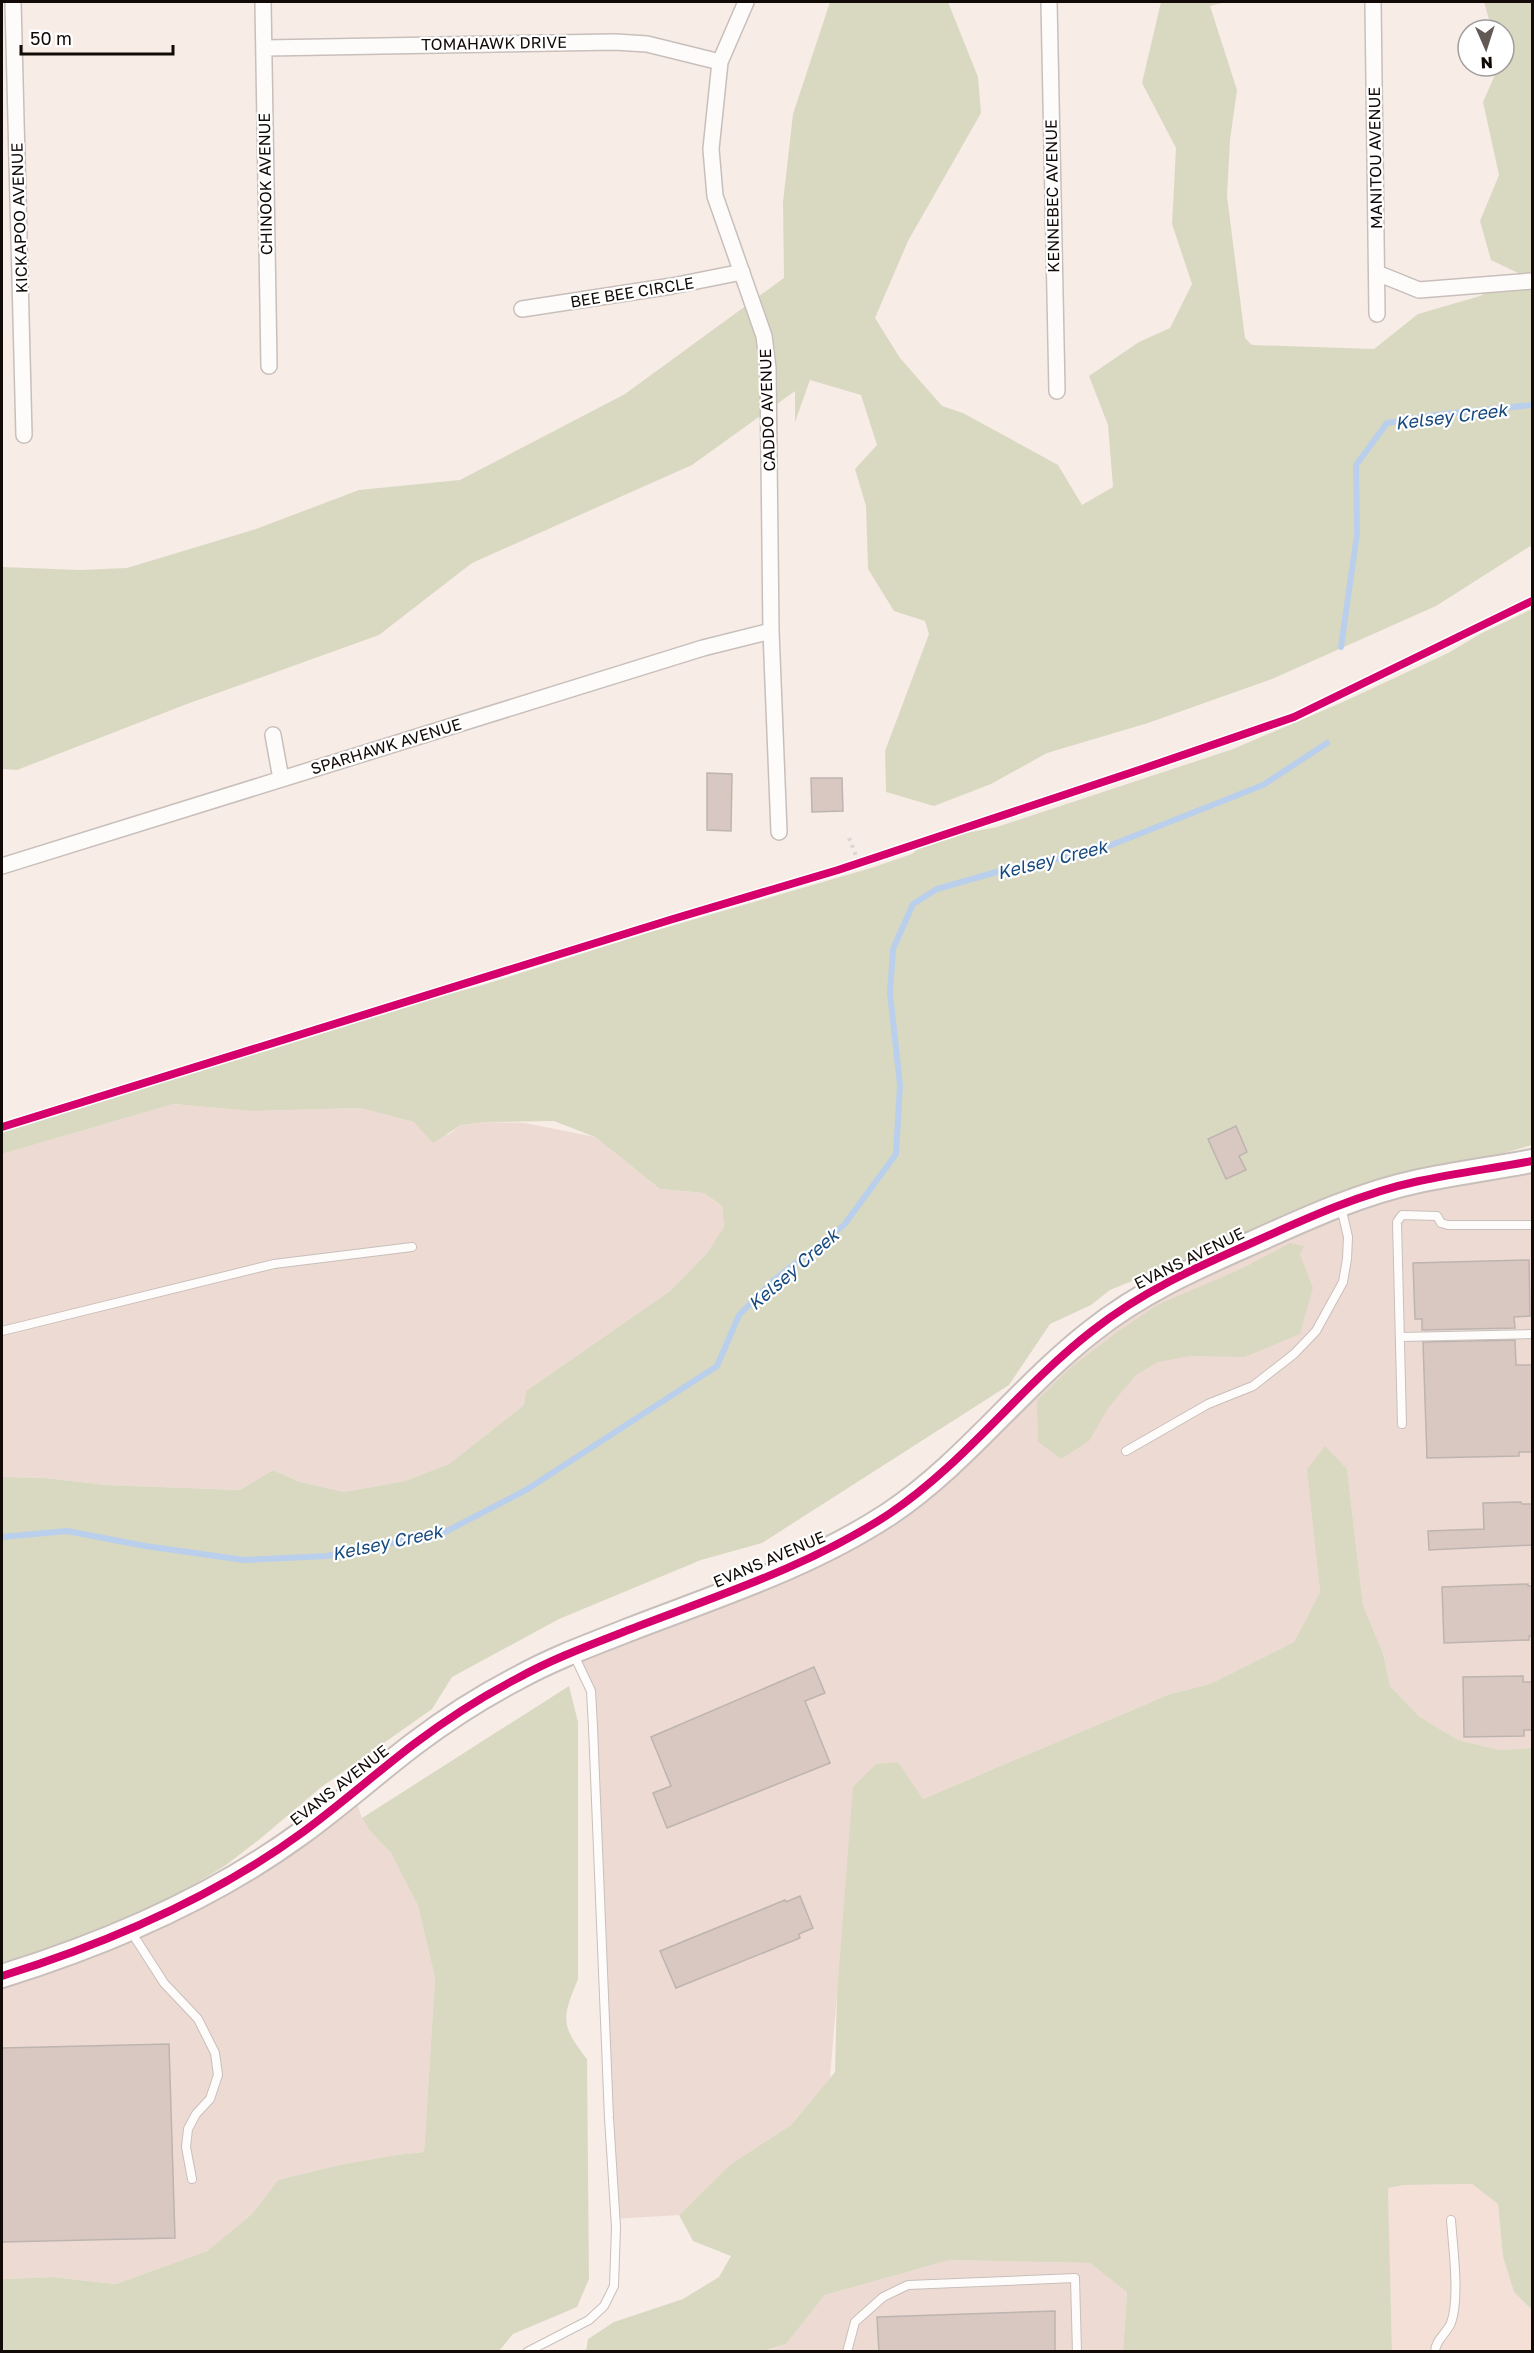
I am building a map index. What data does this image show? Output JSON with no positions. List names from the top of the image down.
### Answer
{
  "streets": {
    "street": [
      "TOMAHAWK DRIVE",
      "MANITOU AVENUE",
      "CHINOOK AVENUE",
      "KENNEBEC AVENUE",
      "KICKAPOO AVENUE",
      "BEE BEE CIRCLE",
      "CADDO AVENUE",
      "SPARHAWK AVENUE",
      "EVANS AVENUE"
    ]
  },
  "crossings": [
    ["TOMAHAWK DRIVE", "CHINOOK AVENUE"],
    ["TOMAHAWK DRIVE", "CADDO AVENUE"],
    ["BEE BEE CIRCLE", "CADDO AVENUE"],
    ["CADDO AVENUE", "SPARHAWK AVENUE"]
  ],
  "water": ["Kelsey Creek"],
  "scale_bar": "50 m",
  "north": "bottom"
}
